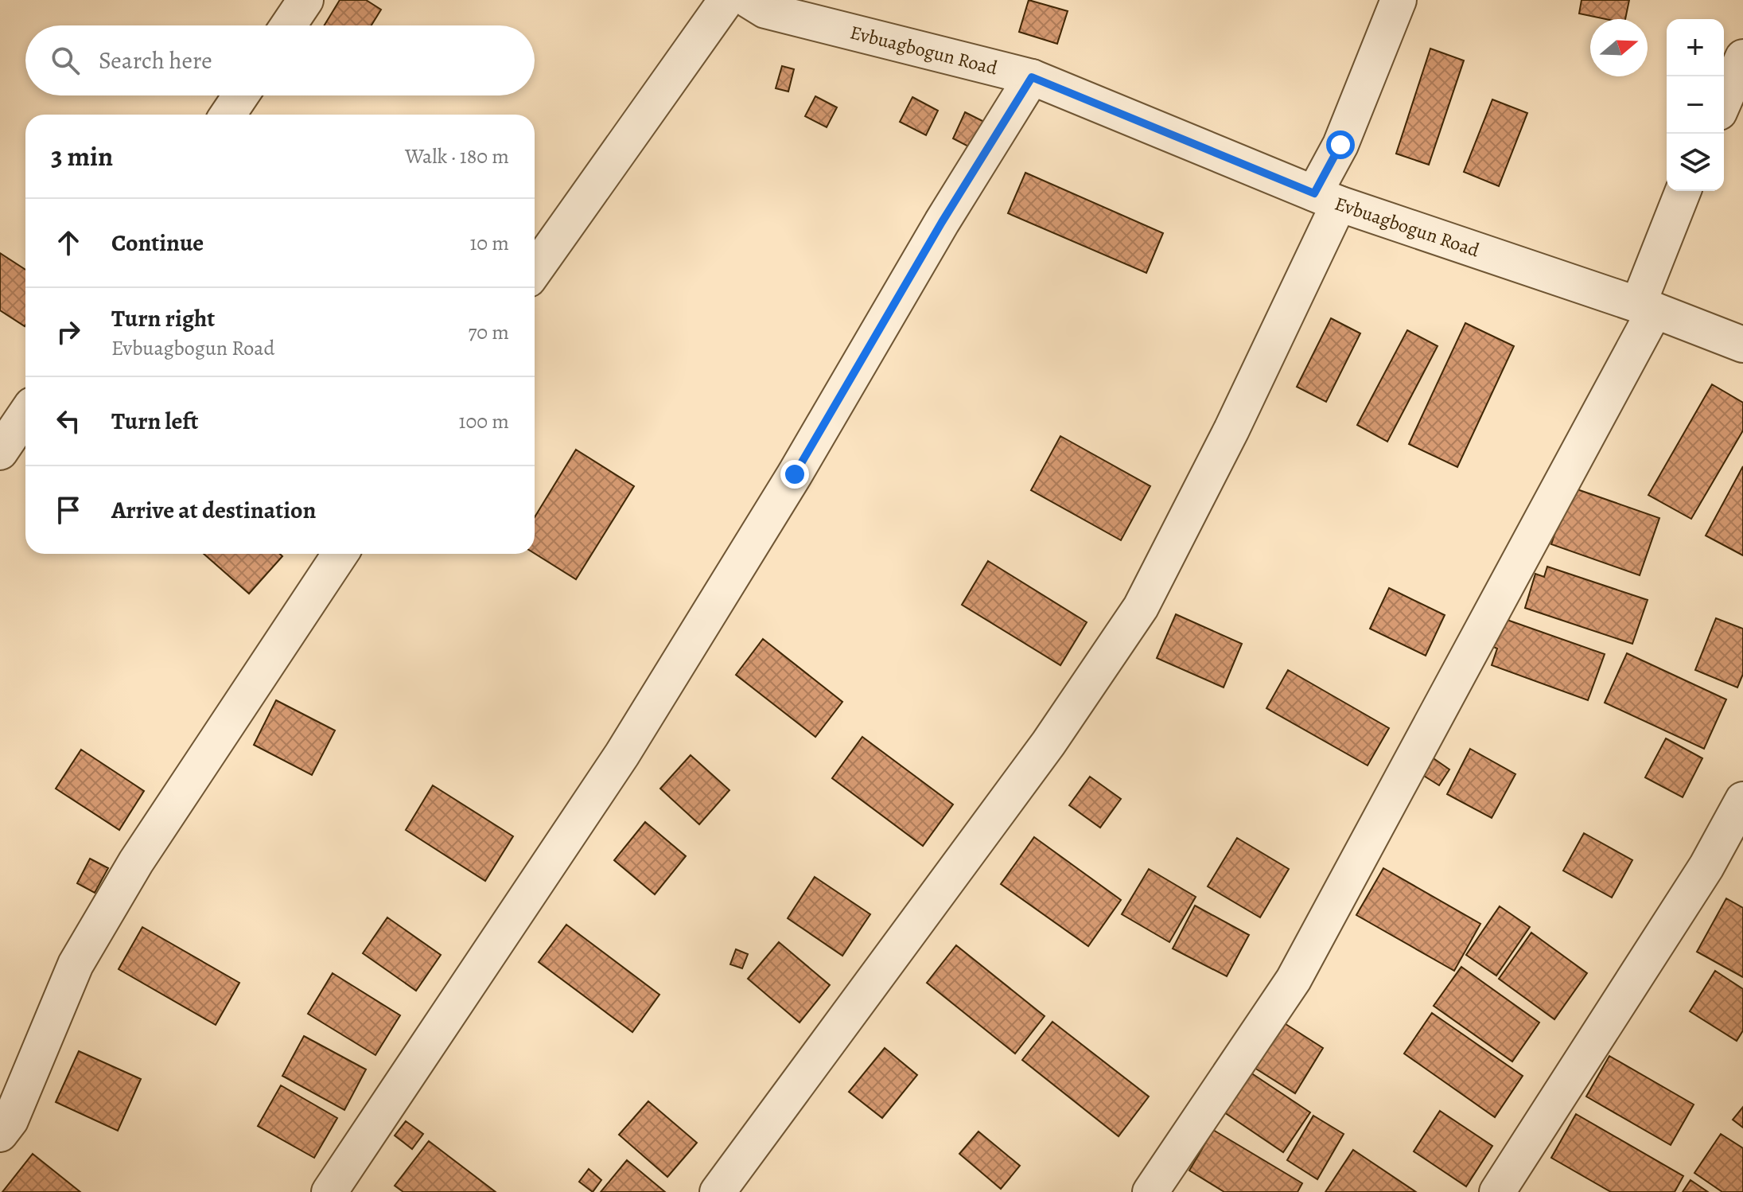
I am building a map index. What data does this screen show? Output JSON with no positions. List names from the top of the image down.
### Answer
{
  "streets": {
    "street": ["Evbuagbogun Road"]
  },
  "north": "right",
  "page": {
    "map_buttons": ["+", "−"],
    "search": "Search here",
    "heading": ["3 min", "Walk · 180 m"],
    "list": [
      ["Continue", "10 m"],
      ["Turn right", "Evbuagbogun Road", "70 m"],
      ["Turn left", "100 m"],
      "Arrive at destination"
    ]
  }
}
